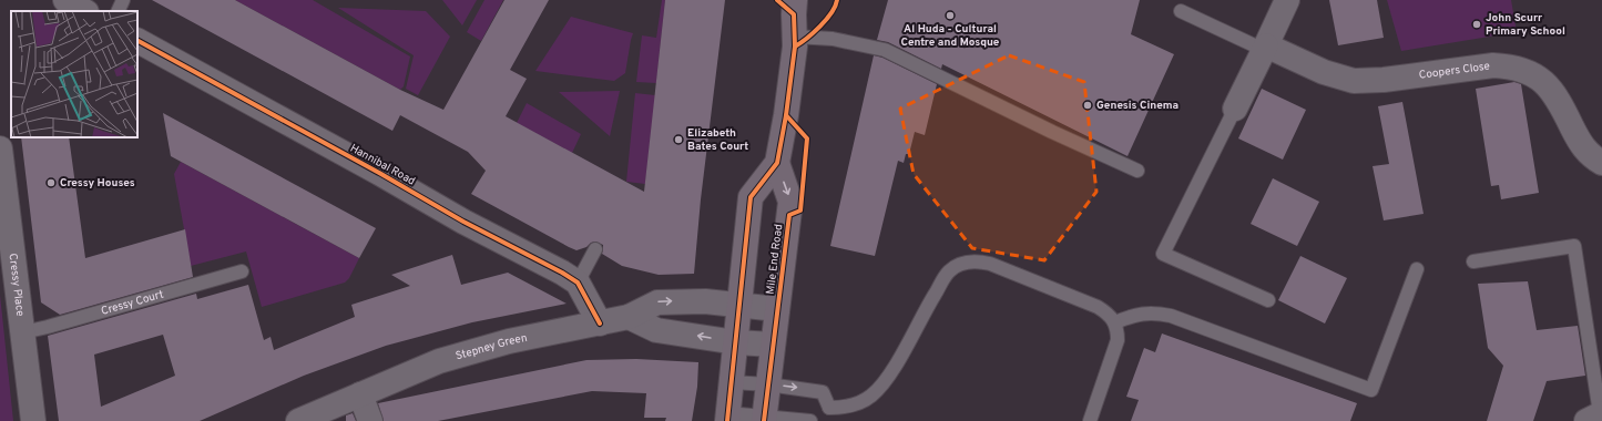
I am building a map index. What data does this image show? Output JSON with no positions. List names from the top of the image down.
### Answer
{
  "streets": {
    "highway": ["Mile End Road"],
    "street": [
      "Coopers Close",
      "Hannibal Road",
      "Cressy Place",
      "Stepney Green"
    ],
    "lane": ["Cressy Court"]
  },
  "crossings": [
    ["Hannibal Road", "Stepney Green"],
    ["Mile End Road", "Stepney Green"],
    ["Cressy Place", "Cressy Court"]
  ],
  "places": [
    "Al Huda - Cultural Centre and Mosque",
    "John Scurr Primary School",
    "Genesis Cinema",
    "Elizabeth Bates Court",
    "Cressy Houses"
  ]
}
